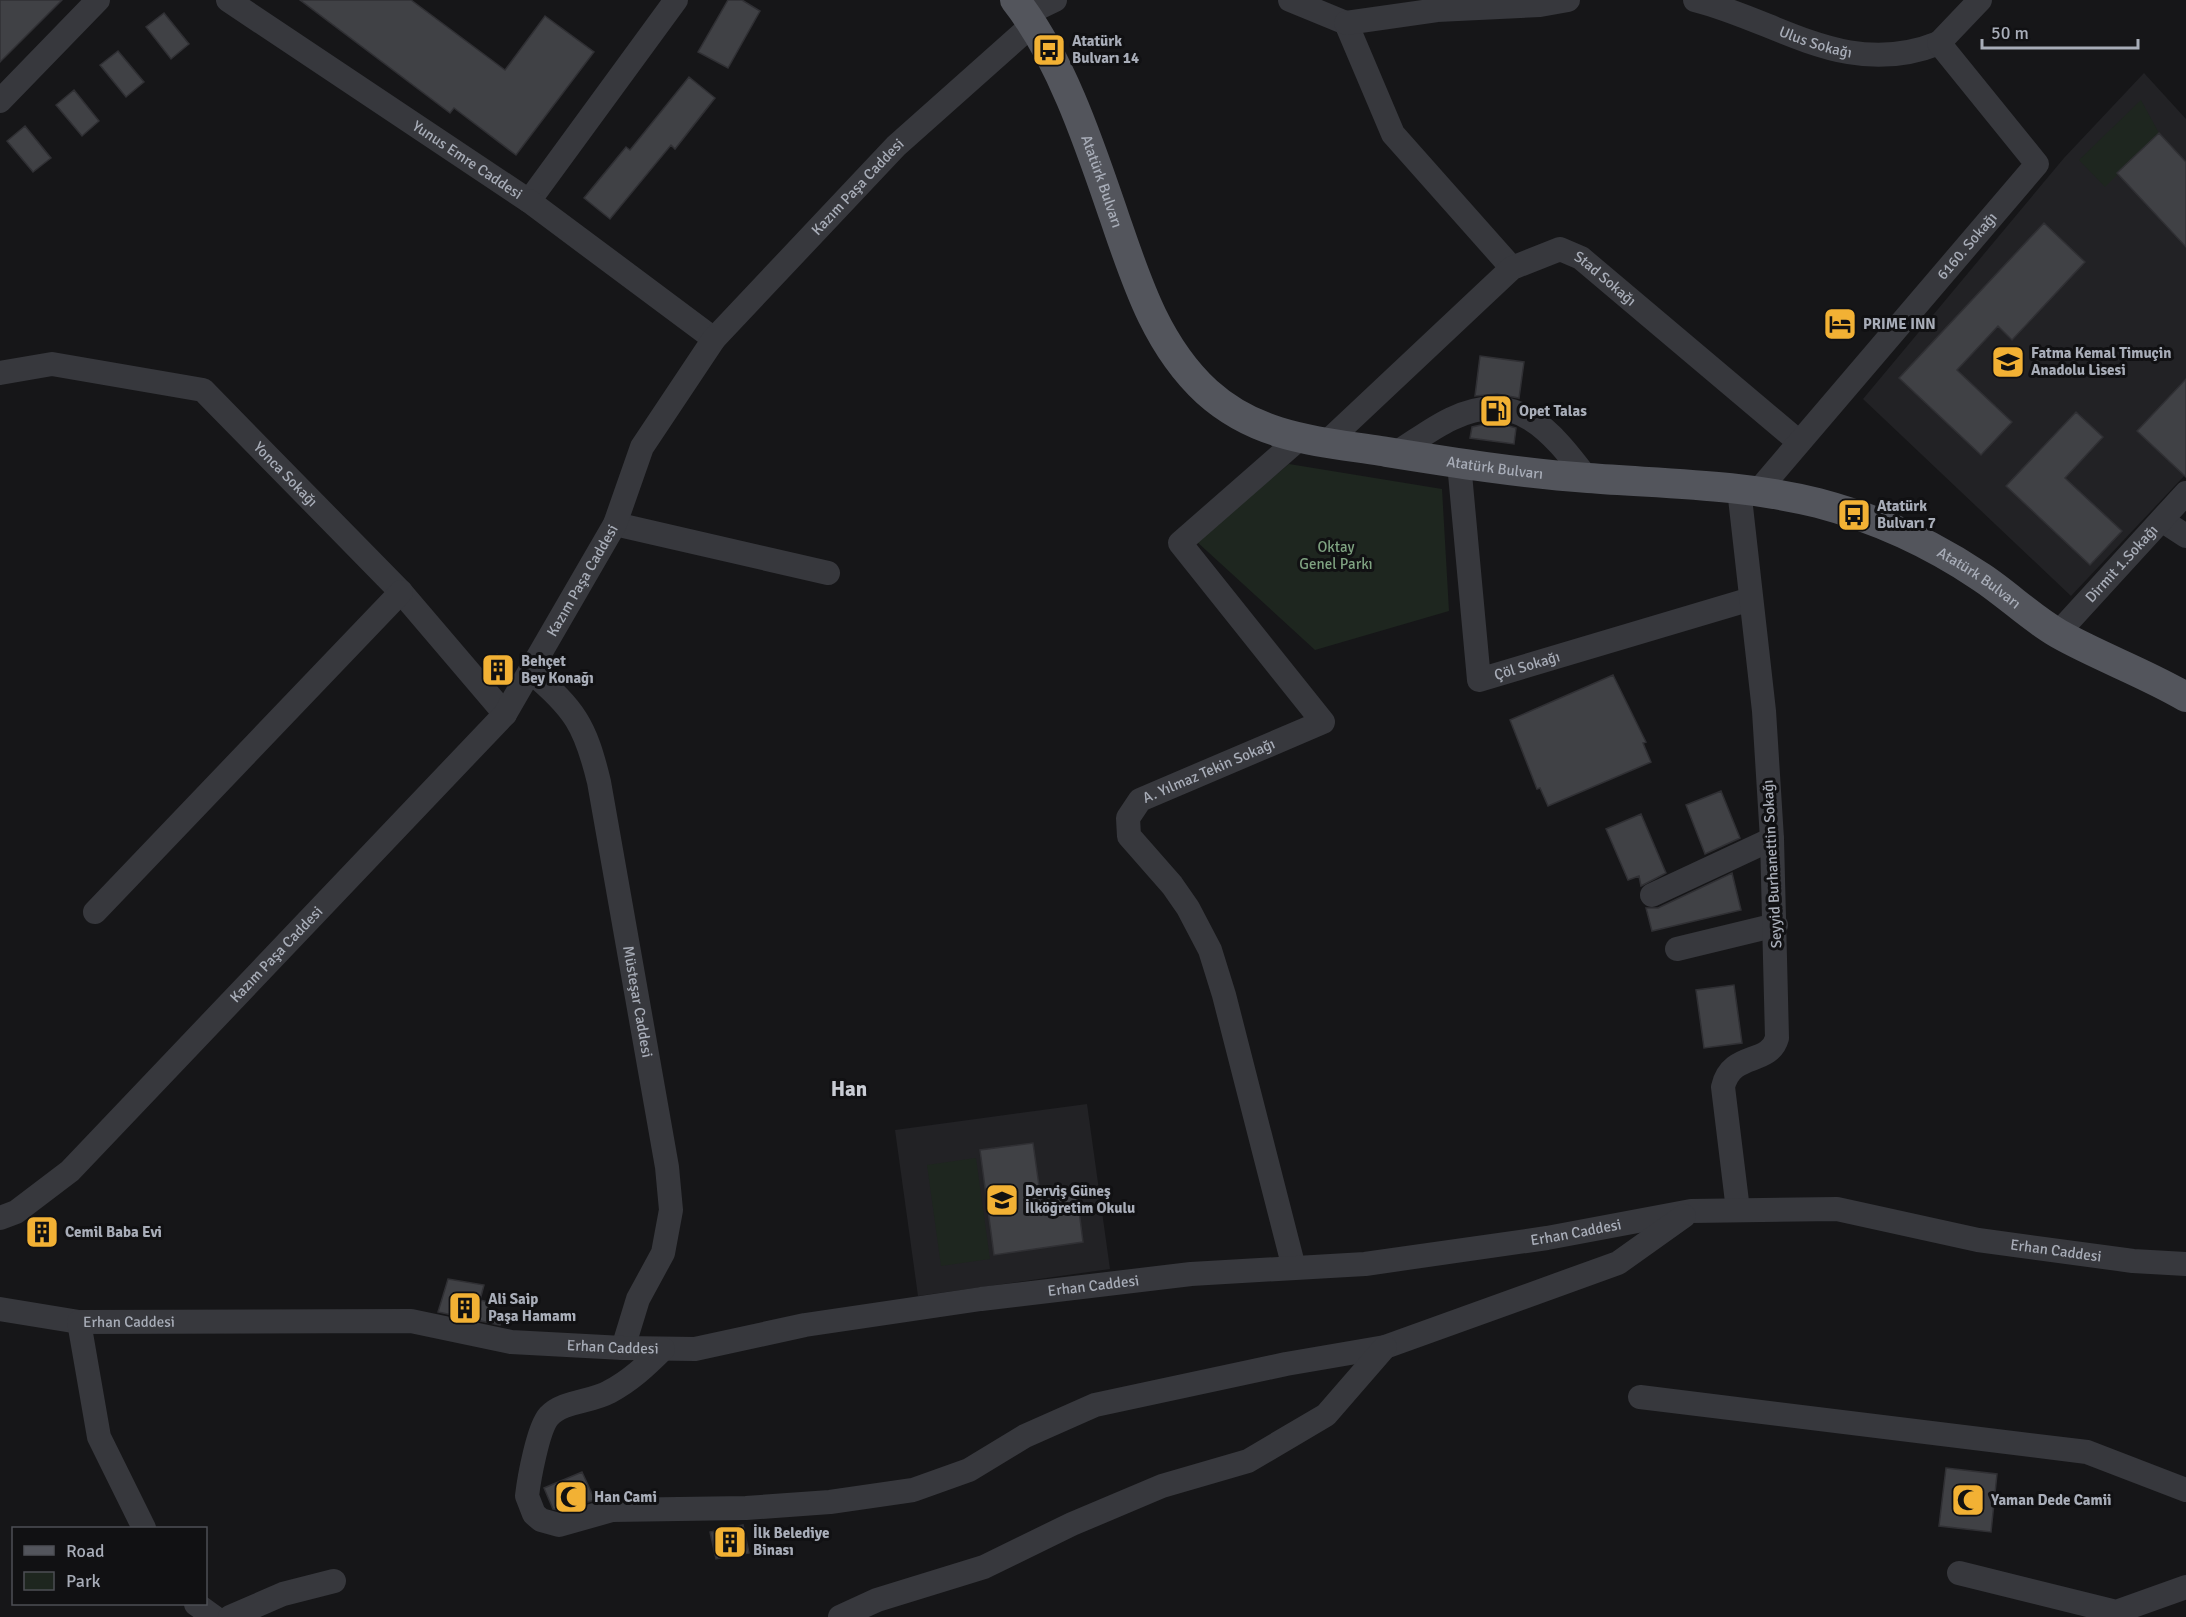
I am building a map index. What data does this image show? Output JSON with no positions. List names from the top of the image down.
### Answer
{
  "streets": {
    "main road": ["Atatürk Bulvarı"],
    "street": [
      "Ulus Sokağı",
      "Yunus Emre Caddesi",
      "Kazım Paşa Caddesi",
      "6160. Sokağı",
      "Stad Sokağı",
      "Yonca Sokağı",
      "Dirmit 1.Sokağı",
      "Çöl Sokağı",
      "A. Yılmaz Tekin Sokağı",
      "Seyyid Burhanettin Sokağı",
      "Müsteşar Caddesi",
      "Erhan Caddesi"
    ]
  },
  "crossings": [
    ["Ulus Sokağı", "6160. Sokağı"],
    ["Atatürk Bulvarı", "Kazım Paşa Caddesi"],
    ["Atatürk Bulvarı", "6160. Sokağı"],
    ["Atatürk Bulvarı", "Stad Sokağı"],
    ["Atatürk Bulvarı", "Dirmit 1.Sokağı"],
    ["Atatürk Bulvarı", "Çöl Sokağı"],
    ["Atatürk Bulvarı", "A. Yılmaz Tekin Sokağı"],
    ["Atatürk Bulvarı", "Seyyid Burhanettin Sokağı"],
    ["Kazım Paşa Caddesi", "Yonca Sokağı"],
    ["Kazım Paşa Caddesi", "Müsteşar Caddesi"],
    ["6160. Sokağı", "Stad Sokağı"],
    ["6160. Sokağı", "Seyyid Burhanettin Sokağı"],
    ["Stad Sokağı", "A. Yılmaz Tekin Sokağı"],
    ["Çöl Sokağı", "Seyyid Burhanettin Sokağı"],
    ["A. Yılmaz Tekin Sokağı", "Erhan Caddesi"],
    ["Seyyid Burhanettin Sokağı", "Erhan Caddesi"],
    ["Müsteşar Caddesi", "Erhan Caddesi"]
  ],
  "districts": ["Han"],
  "parks": ["Oktay Genel Parkı"],
  "places": {
    "bus stop": ["Atatürk Bulvarı 14", "Atatürk Bulvarı 7"],
    "hotel": ["PRIME INN"],
    "school or university": ["Fatma Kemal Timuçin Anadolu Lisesi", "Derviş Güneş İlköğretim Okulu"],
    "fuel station": ["Opet Talas"],
    "building": [
      "Behçet Bey Konağı",
      "Cemil Baba Evi",
      "Ali Saip Paşa Hamamı",
      "İlk Belediye Binası"
    ],
    "mosque": ["Han Cami", "Yaman Dede Camii"]
  },
  "legend": ["Road", "Park"],
  "scale_bar": "50 m"
}
